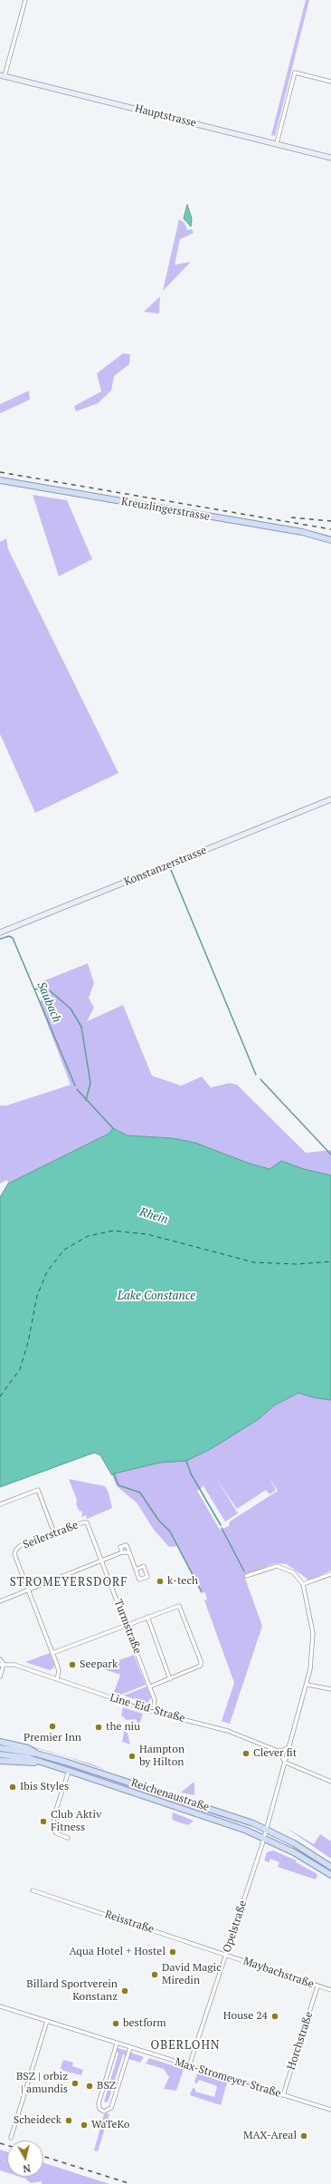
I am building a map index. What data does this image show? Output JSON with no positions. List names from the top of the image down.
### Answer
{
  "streets": {
    "main road": ["Kreuzlingerstrasse", "Reichenaustraße"],
    "street": [
      "Hauptstrasse",
      "Konstanzerstrasse",
      "Seilerstraße",
      "Turmstraße",
      "Line-Eid-Straße",
      "Reisstraße",
      "Opelstraße",
      "Maybachstraße",
      "Horchstraße",
      "Max-Stromeyer-Straße"
    ]
  },
  "crossings": [
    ["Seilerstraße", "Turmstraße"],
    ["Turmstraße", "Line-Eid-Straße"],
    ["Reichenaustraße", "Opelstraße"],
    ["Reisstraße", "Opelstraße"],
    ["Reisstraße", "Maybachstraße"],
    ["Opelstraße", "Maybachstraße"],
    ["Opelstraße", "Max-Stromeyer-Straße"],
    ["Maybachstraße", "Horchstraße"],
    ["Horchstraße", "Max-Stromeyer-Straße"]
  ],
  "districts": ["STROMEYERSDORF", "OBERLOHN"],
  "water": ["Saubach", "Rhein", "Lake Constance"],
  "places": [
    "k-tech",
    "Seepark",
    "Premier Inn",
    "the niu",
    "Clever fit",
    "Hampton by Hilton",
    "Ibis Styles",
    "Club Aktiv Fitness",
    "Aqua Hotel + Hostel",
    "David Magic Miredin",
    "Billard Sportverein Konstanz",
    "House 24",
    "bestform",
    "BSZ | orbiz | amundis",
    "BSZ",
    "Scheideck",
    "WaTeKo",
    "MAX-Areal"
  ],
  "north": "bottom"
}
